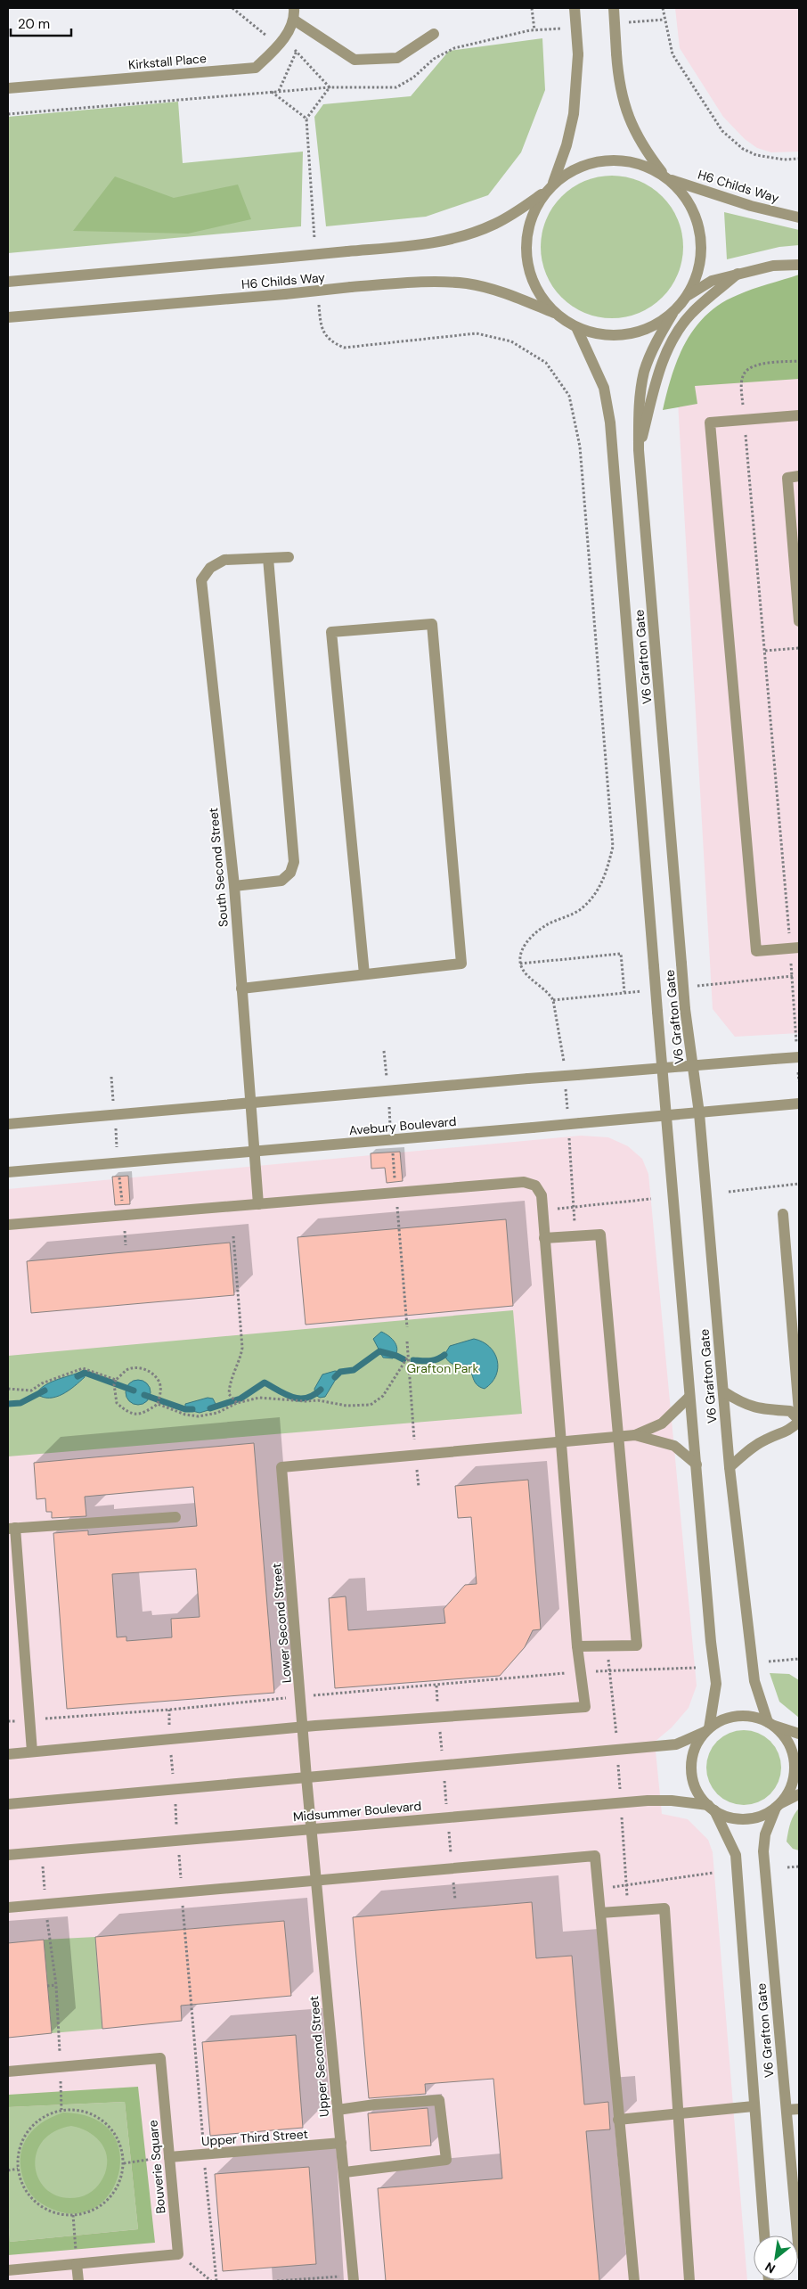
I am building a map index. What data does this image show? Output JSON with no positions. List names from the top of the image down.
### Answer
{
  "streets": {
    "street": [
      "Kirkstall Place",
      "H6 Childs Way",
      "V6 Grafton Gate",
      "South Second Street",
      "Avebury Boulevard",
      "Lower Second Street",
      "Midsummer Boulevard",
      "Upper Second Street",
      "Upper Third Street",
      "Bouverie Square"
    ]
  },
  "crossings": [
    ["V6 Grafton Gate", "Avebury Boulevard"],
    ["V6 Grafton Gate", "Midsummer Boulevard"],
    ["South Second Street", "Avebury Boulevard"],
    ["Lower Second Street", "Midsummer Boulevard"],
    ["Lower Second Street", "Upper Second Street"],
    ["Midsummer Boulevard", "Upper Second Street"],
    ["Upper Second Street", "Upper Third Street"],
    ["Upper Third Street", "Bouverie Square"]
  ],
  "parks": ["Grafton Park"],
  "scale_bar": "20 m",
  "north": "bottom left"
}
